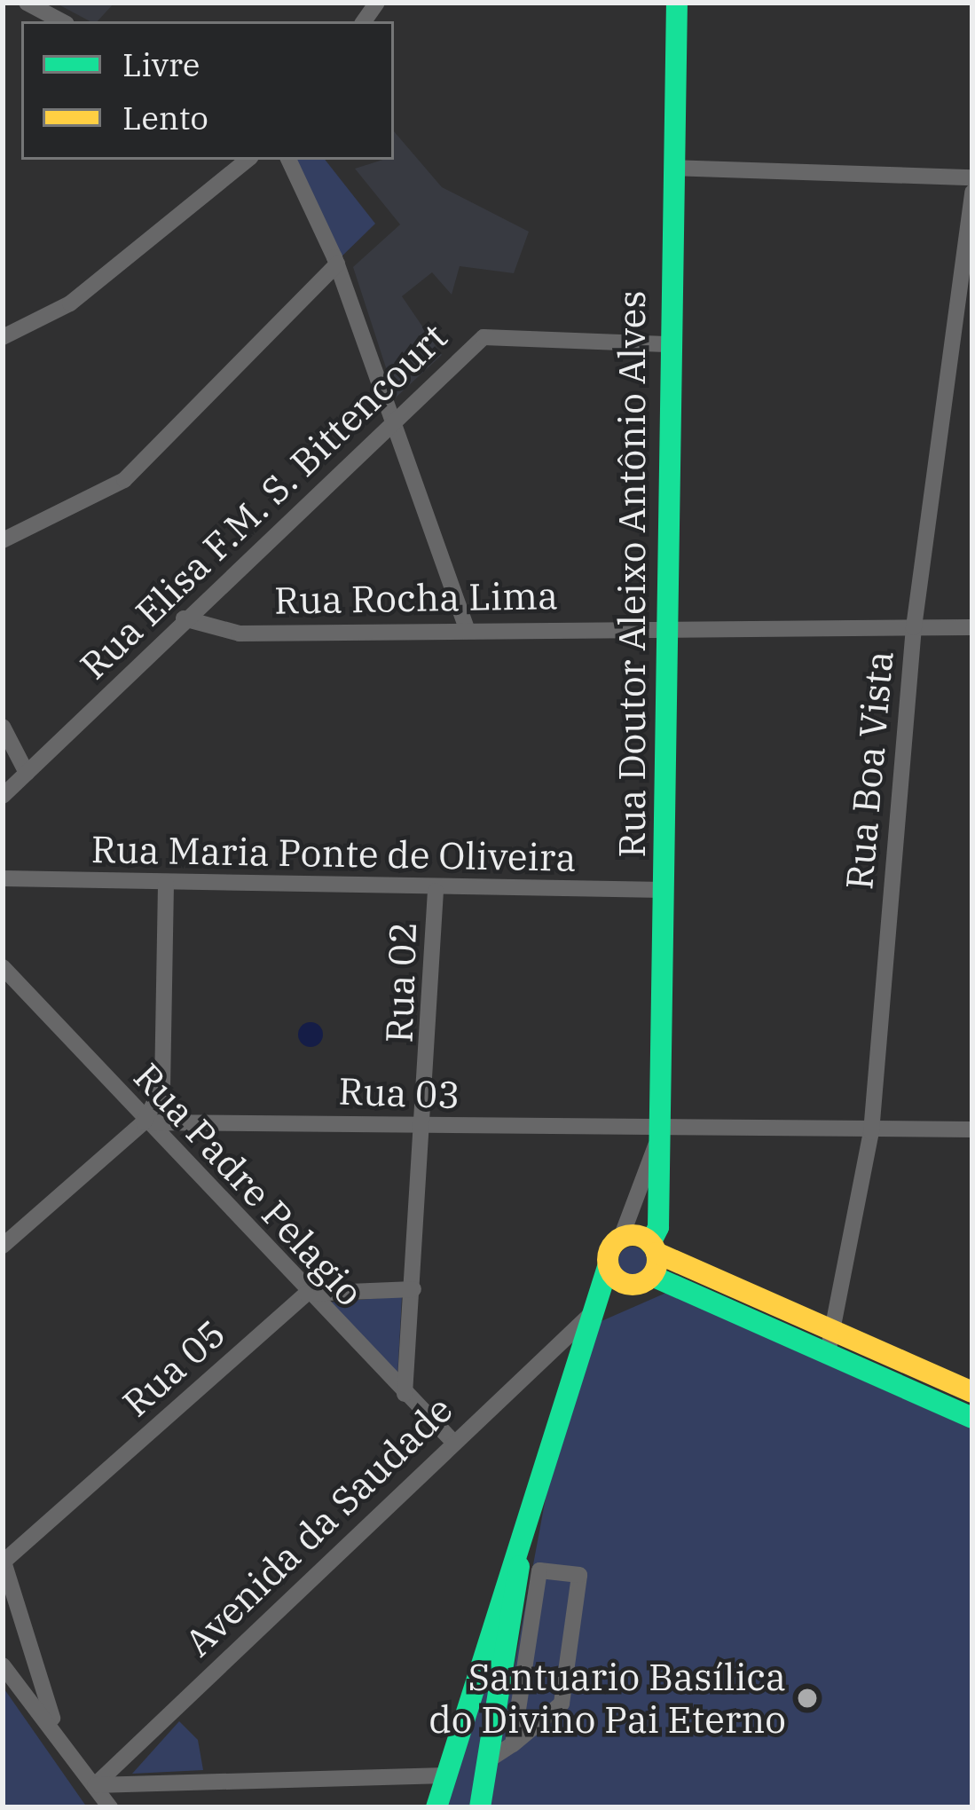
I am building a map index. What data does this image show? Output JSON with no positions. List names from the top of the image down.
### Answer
{
  "streets": {
    "street": [
      "Rua Elisa F.M. S. Bittencourt",
      "Rua Doutor Aleixo Antônio Alves",
      "Rua Rocha Lima",
      "Rua Boa Vista",
      "Rua Maria Ponte de Oliveira",
      "Rua 02",
      "Rua 03",
      "Rua Padre Pelagio",
      "Rua 05",
      "Avenida da Saudade"
    ]
  },
  "crossings": [
    ["Rua Elisa F.M. S. Bittencourt", "Rua Doutor Aleixo Antônio Alves"],
    ["Rua Elisa F.M. S. Bittencourt", "Rua Rocha Lima"],
    ["Rua Doutor Aleixo Antônio Alves", "Rua Rocha Lima"],
    ["Rua Doutor Aleixo Antônio Alves", "Rua Maria Ponte de Oliveira"],
    ["Rua Doutor Aleixo Antônio Alves", "Rua 03"],
    ["Rua Rocha Lima", "Rua Boa Vista"],
    ["Rua Boa Vista", "Rua 03"],
    ["Rua Maria Ponte de Oliveira", "Rua 02"],
    ["Rua 02", "Rua 03"],
    ["Rua 02", "Rua Padre Pelagio"],
    ["Rua 03", "Rua Padre Pelagio"],
    ["Rua Padre Pelagio", "Rua 05"],
    ["Rua Padre Pelagio", "Avenida da Saudade"]
  ],
  "places": ["Santuario Basílica do Divino Pai Eterno"],
  "legend": ["Livre", "Lento"]
}
